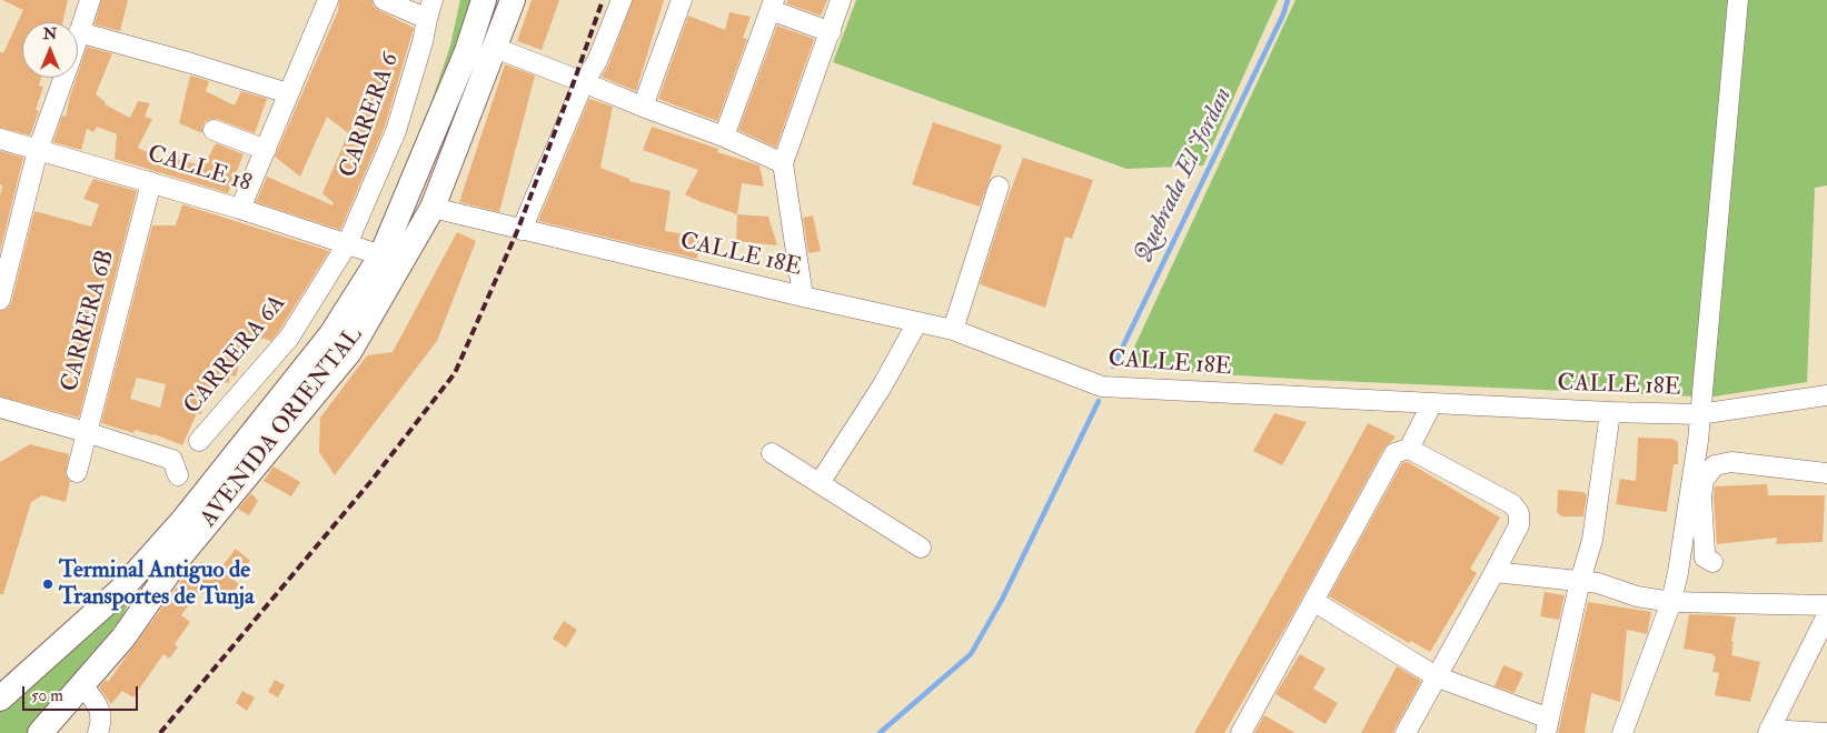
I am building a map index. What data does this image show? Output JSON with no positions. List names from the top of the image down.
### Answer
{
  "streets": {
    "main road": ["AVENIDA ORIENTAL"],
    "street": [
      "CARRERA 6",
      "CALLE 18",
      "CALLE 18E",
      "CARRERA 6B",
      "CARRERA 6A"
    ]
  },
  "crossings": [
    ["CARRERA 6", "CALLE 18"],
    ["CARRERA 6", "CARRERA 6A"],
    ["CALLE 18", "CARRERA 6B"],
    ["CALLE 18", "CARRERA 6A"],
    ["CALLE 18", "AVENIDA ORIENTAL"],
    ["CALLE 18E", "AVENIDA ORIENTAL"]
  ],
  "water": ["Quebrada El Jordan"],
  "places": ["Terminal Antiguo de Transportes de Tunja"],
  "scale_bar": "50 m",
  "north": "top"
}
